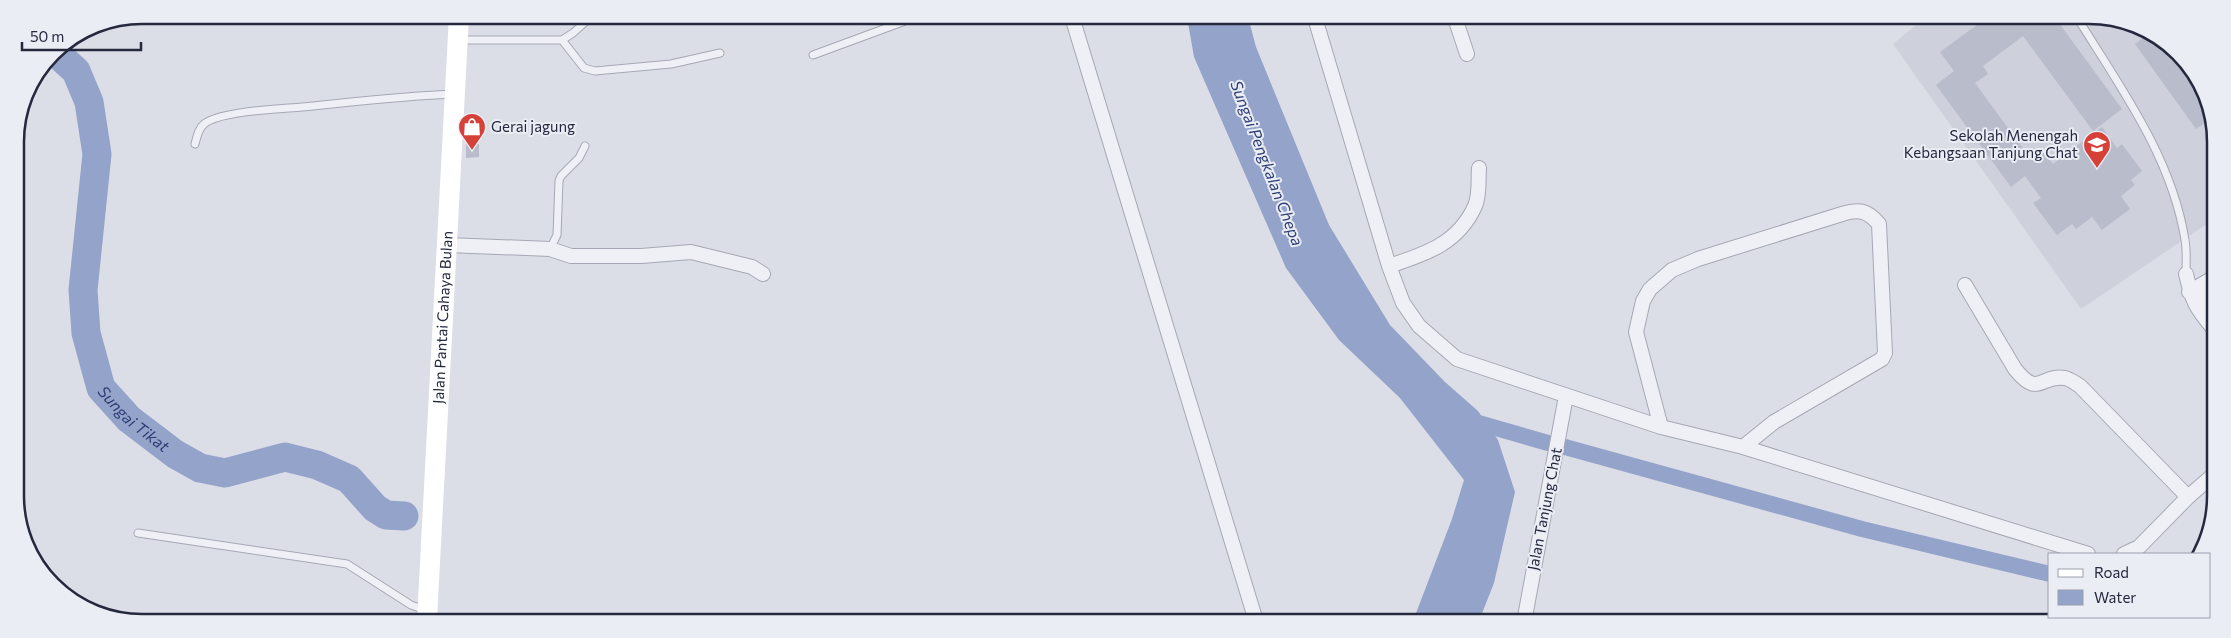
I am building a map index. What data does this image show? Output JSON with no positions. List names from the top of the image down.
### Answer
{
  "streets": {
    "main road": ["Jalan Pantai Cahaya Bulan"],
    "street": ["Jalan Tanjung Chat"]
  },
  "water": ["Sungai Pengkalan Chepa", "Sungai Tikat"],
  "places": {
    "shop": ["Gerai jagung"],
    "school or university": ["Sekolah Menengah Kebangsaan Tanjung Chat"]
  },
  "legend": ["Road", "Water"],
  "scale_bar": "50 m"
}
